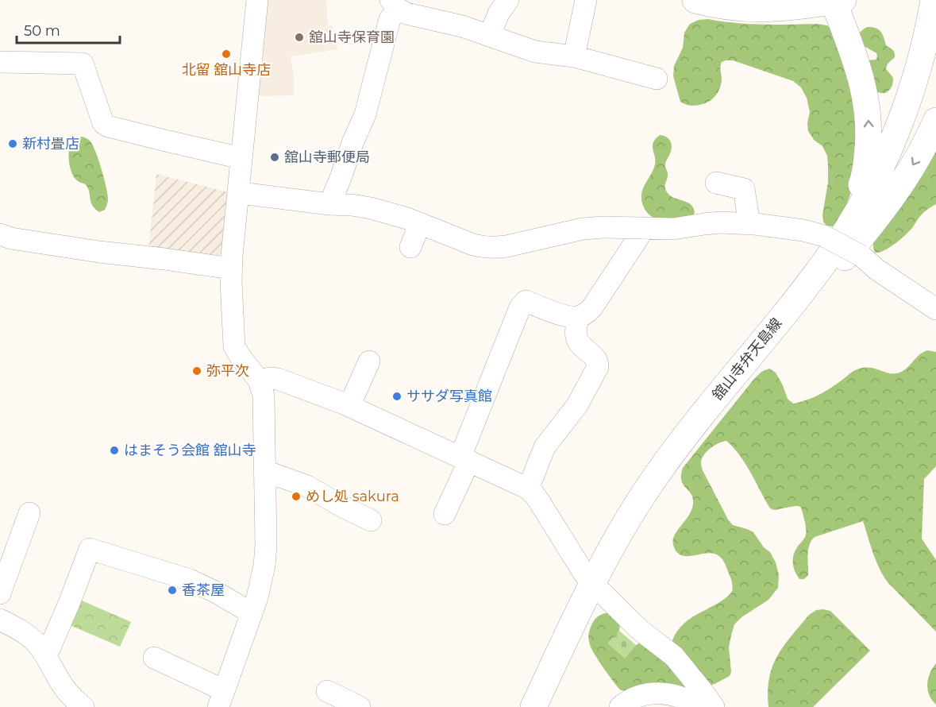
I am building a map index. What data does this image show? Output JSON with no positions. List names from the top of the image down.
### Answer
{
  "streets": {
    "main road": ["舘山寺弁天島線"]
  },
  "places": [
    "舘山寺保育園",
    "北留 舘山寺店",
    "新村畳店",
    "舘山寺郵便局",
    "弥平次",
    "ササダ写真館",
    "はまそう会館 舘山寺",
    "めし処 sakura",
    "香茶屋"
  ],
  "scale_bar": "50 m"
}
